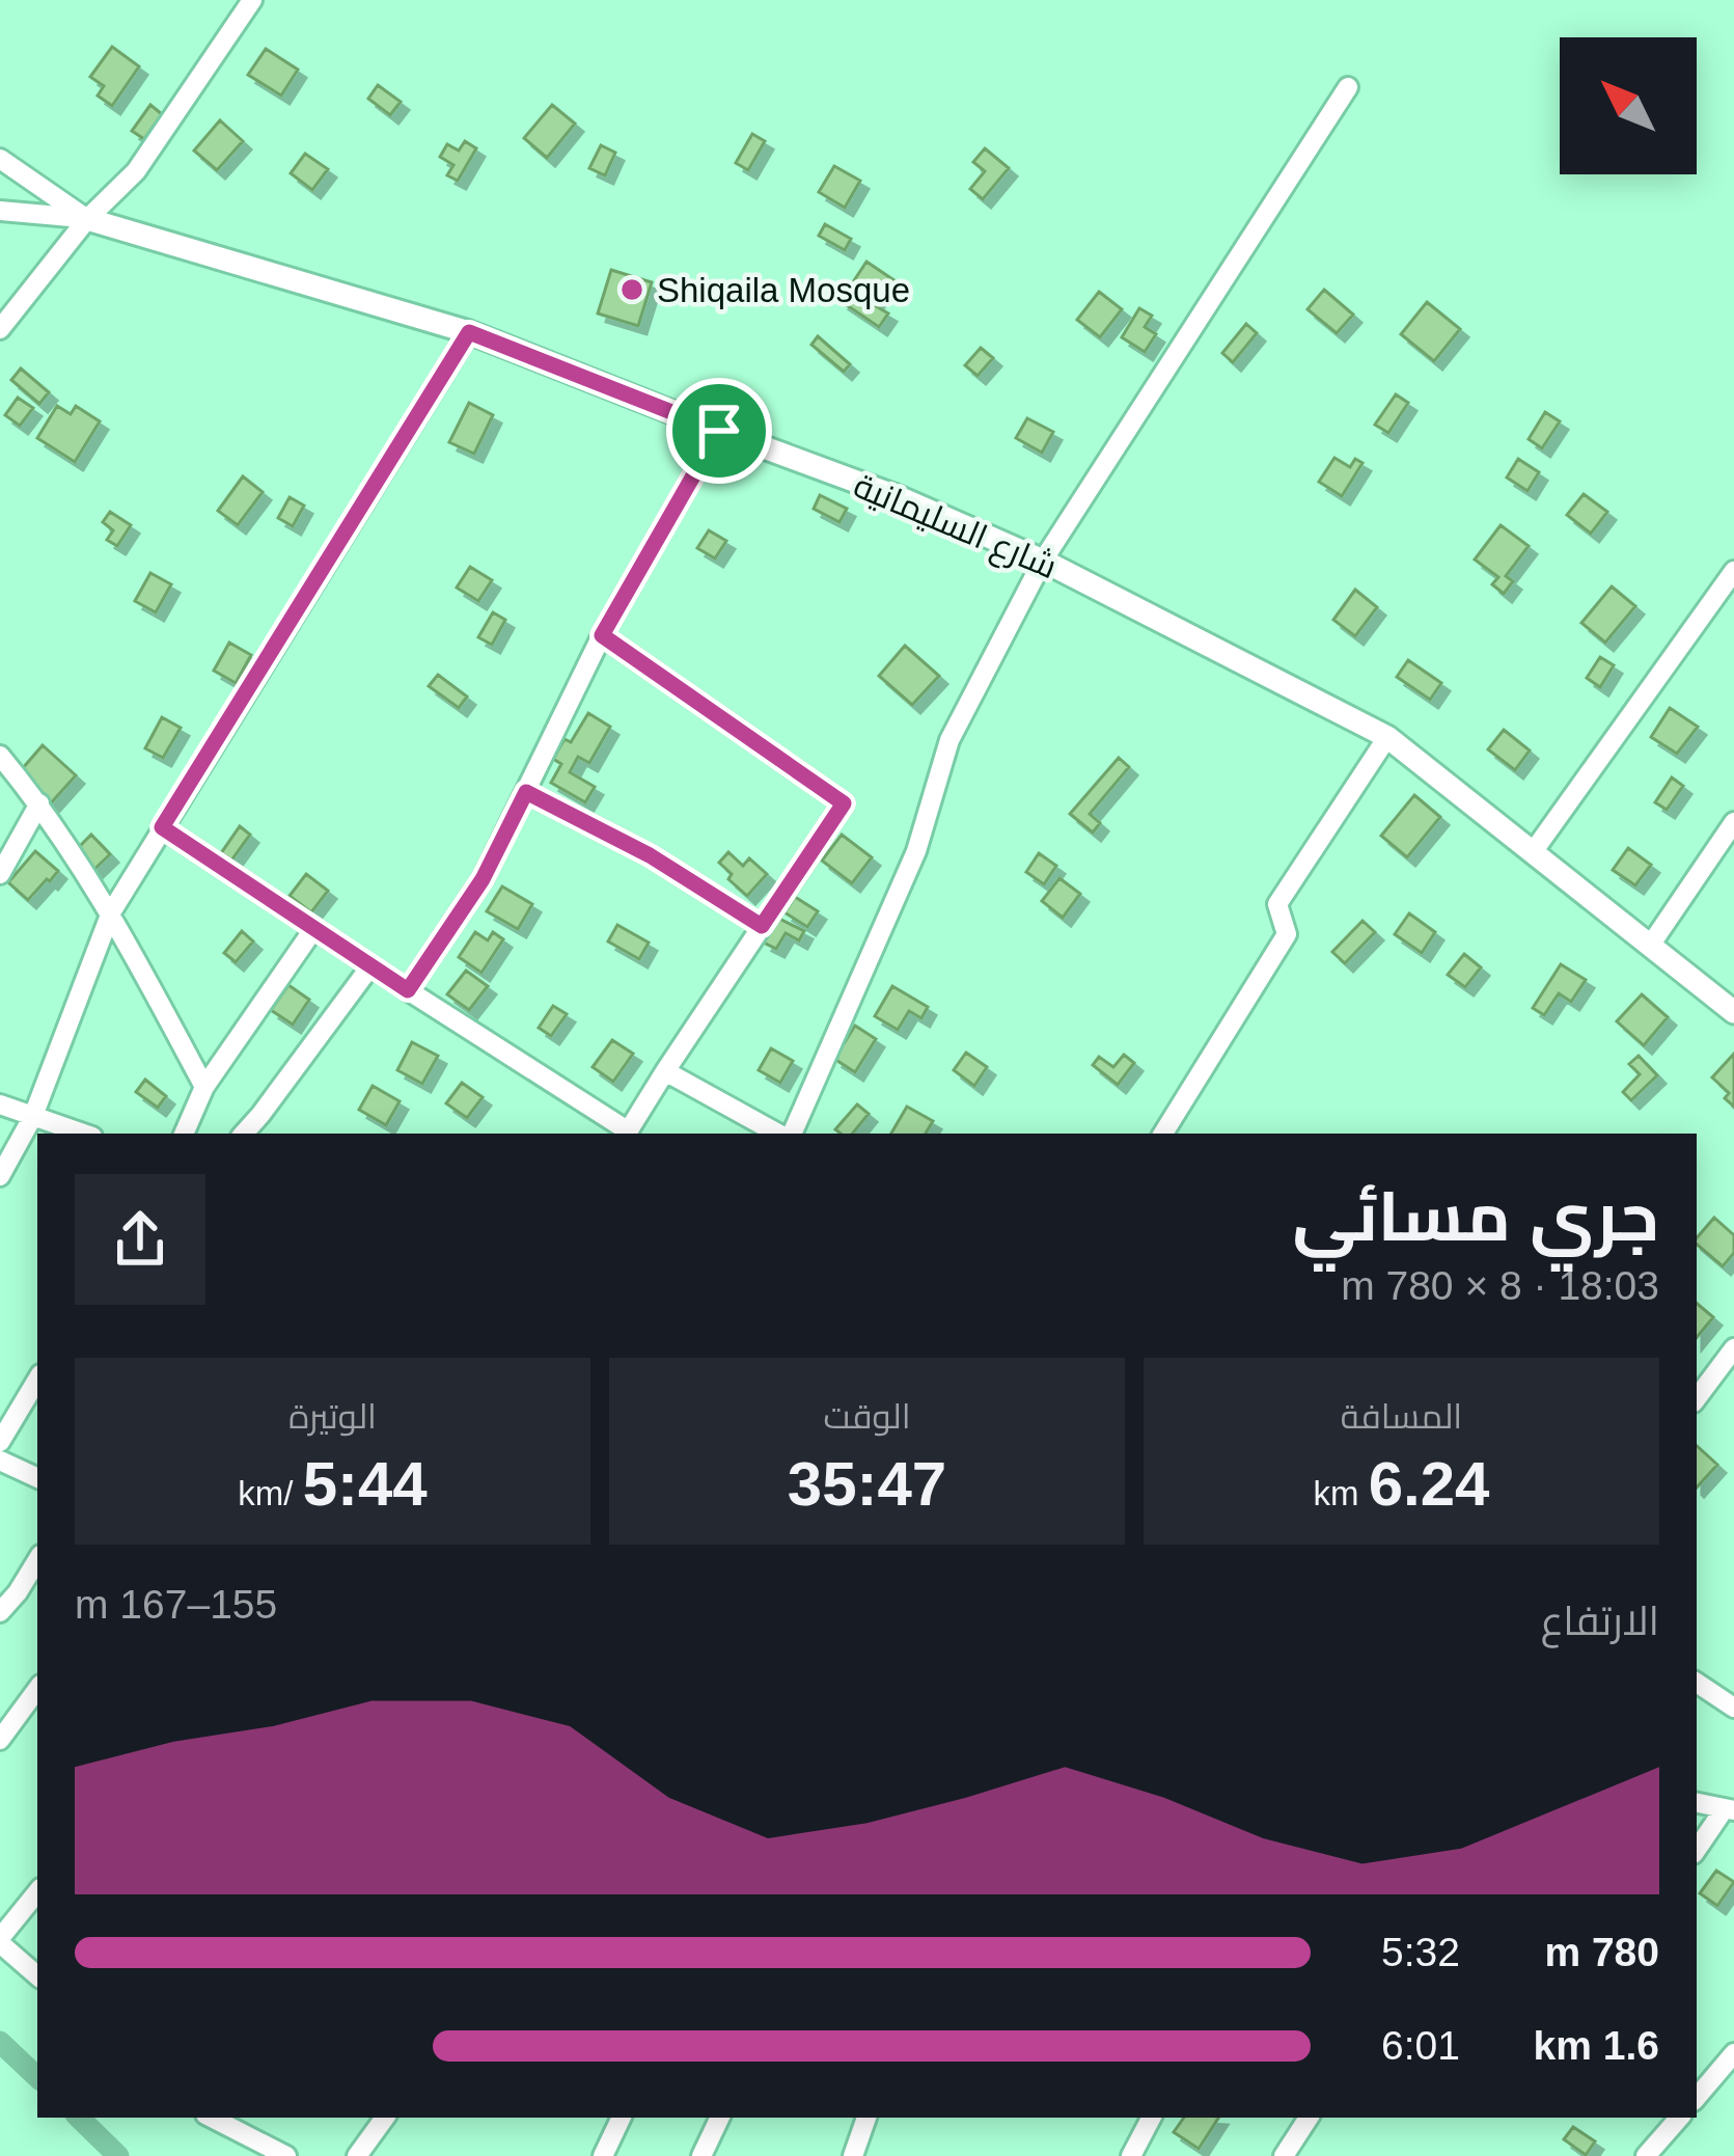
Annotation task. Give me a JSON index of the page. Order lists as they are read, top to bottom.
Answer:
{
  "streets": {
    "street": ["شارع السليمانية"]
  },
  "places": ["Shiqaila Mosque"],
  "north": "top left",
  "page": {
    "heading": ["جري مسائي", "18:03 · 8 × 780 m"],
    "stats": [
      ["المسافة", "6.24 km"],
      ["الوقت", "35:47"],
      ["الوتيرة", "5:44 /km"]
    ],
    "chart": ["الارتفاع", "155–167 m"],
    "list": [
      {
        "name": "780 m",
        "note": "5:32"
      },
      {
        "name": "1.6 km",
        "note": "6:01"
      }
    ]
  }
}
